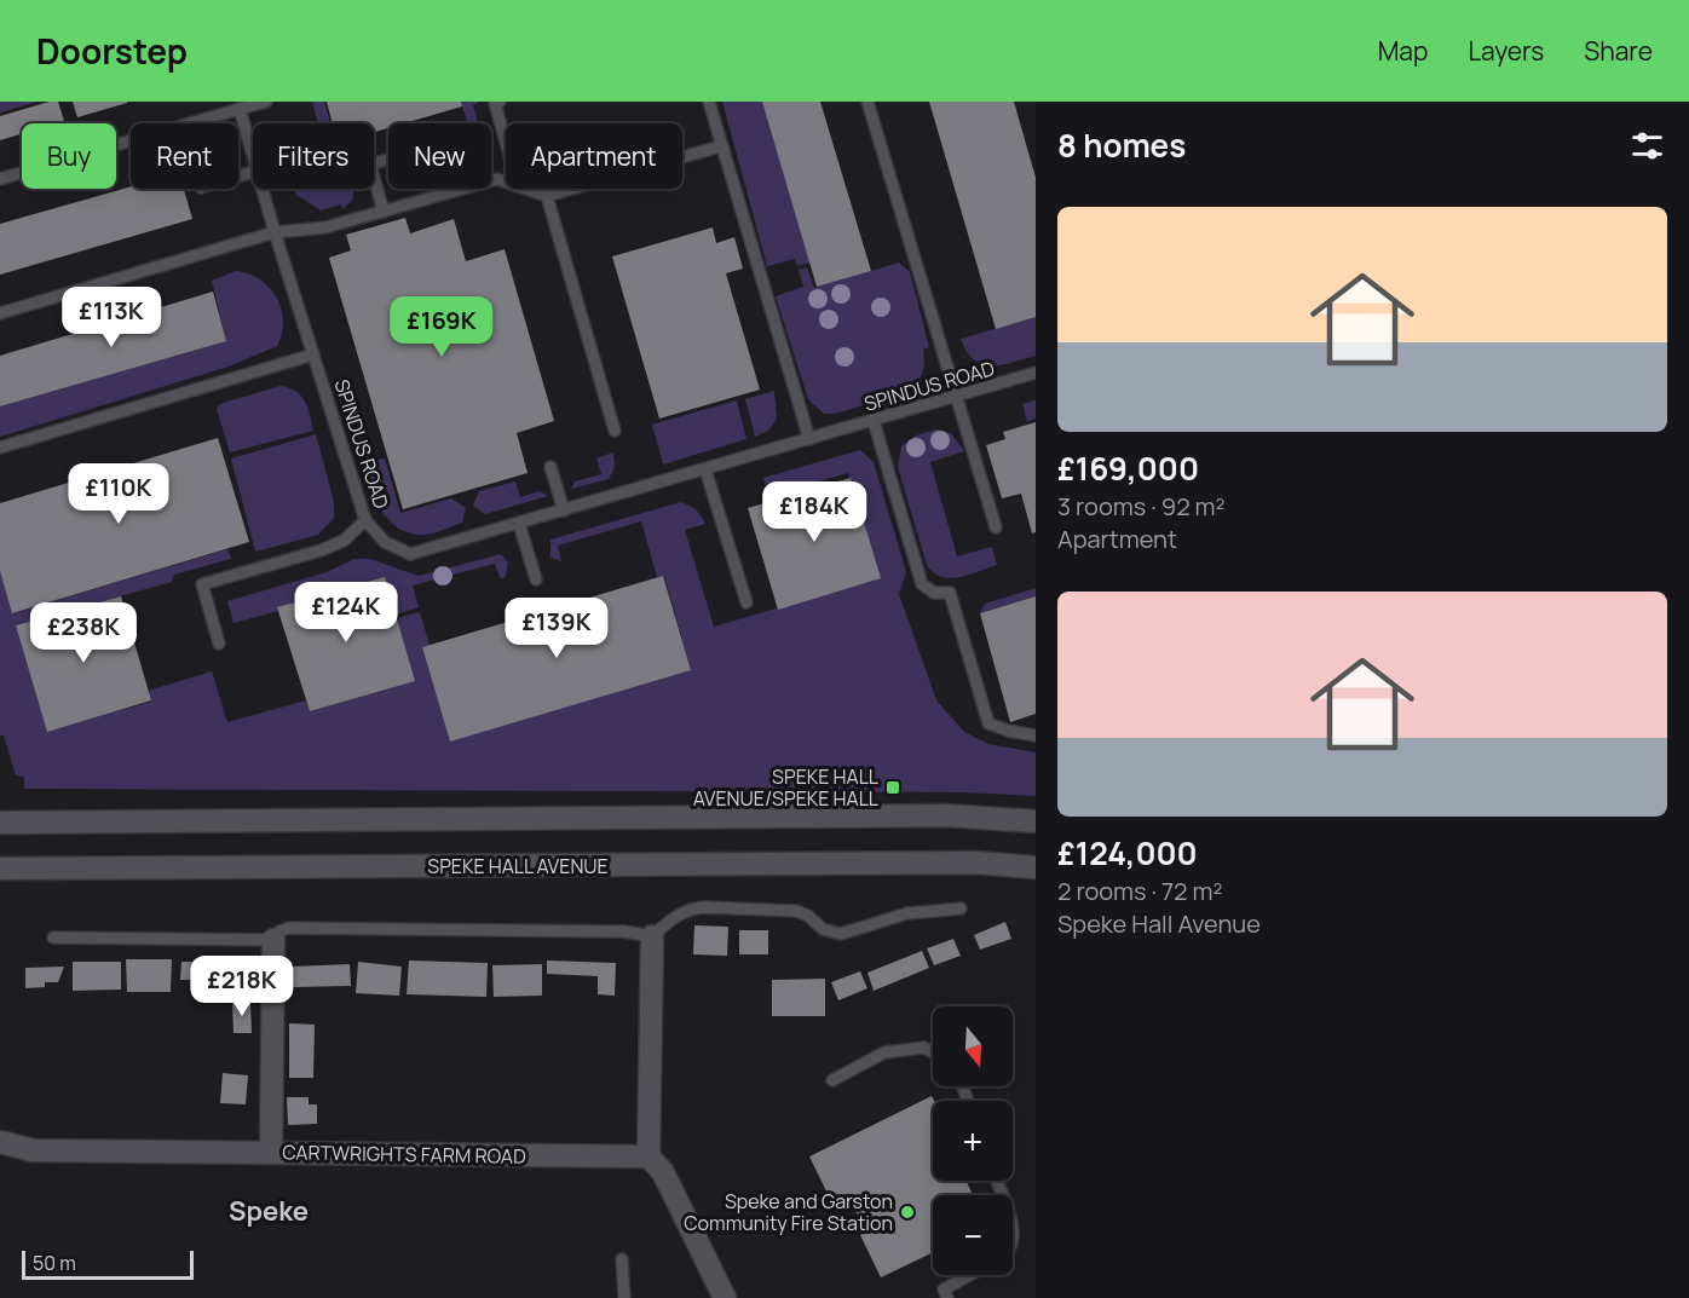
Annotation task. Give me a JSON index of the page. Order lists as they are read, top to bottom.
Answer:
{
  "streets": {
    "street": ["SPEKE HALL AVENUE", "CARTWRIGHTS FARM ROAD"],
    "lane": ["SPINDUS ROAD"]
  },
  "districts": ["Speke"],
  "places": {
    "transit": ["SPEKE HALL AVENUE/SPEKE HALL"],
    "other": ["Speke and Garston Community Fire Station"]
  },
  "scale_bar": "50 m",
  "north": "bottom",
  "page": {
    "header": "Doorstep",
    "nav": ["Map", "Layers", "Share"],
    "heading": "8 homes",
    "chip": [
      "Buy",
      "Rent",
      "Filters",
      "New",
      "Apartment"
    ],
    "list": [
      {
        "name": "£169,000",
        "note": "3 rooms · 92 m² · Apartment"
      },
      {
        "name": "£124,000",
        "note": "2 rooms · 72 m² · Speke Hall Avenue"
      }
    ],
    "price": [
      "£113K",
      "£169K",
      "£110K",
      "£184K",
      "£124K",
      "£139K",
      "£238K",
      "£218K"
    ],
    "map_buttons": ["+", "−"],
    "scale": "50 m"
  }
}
